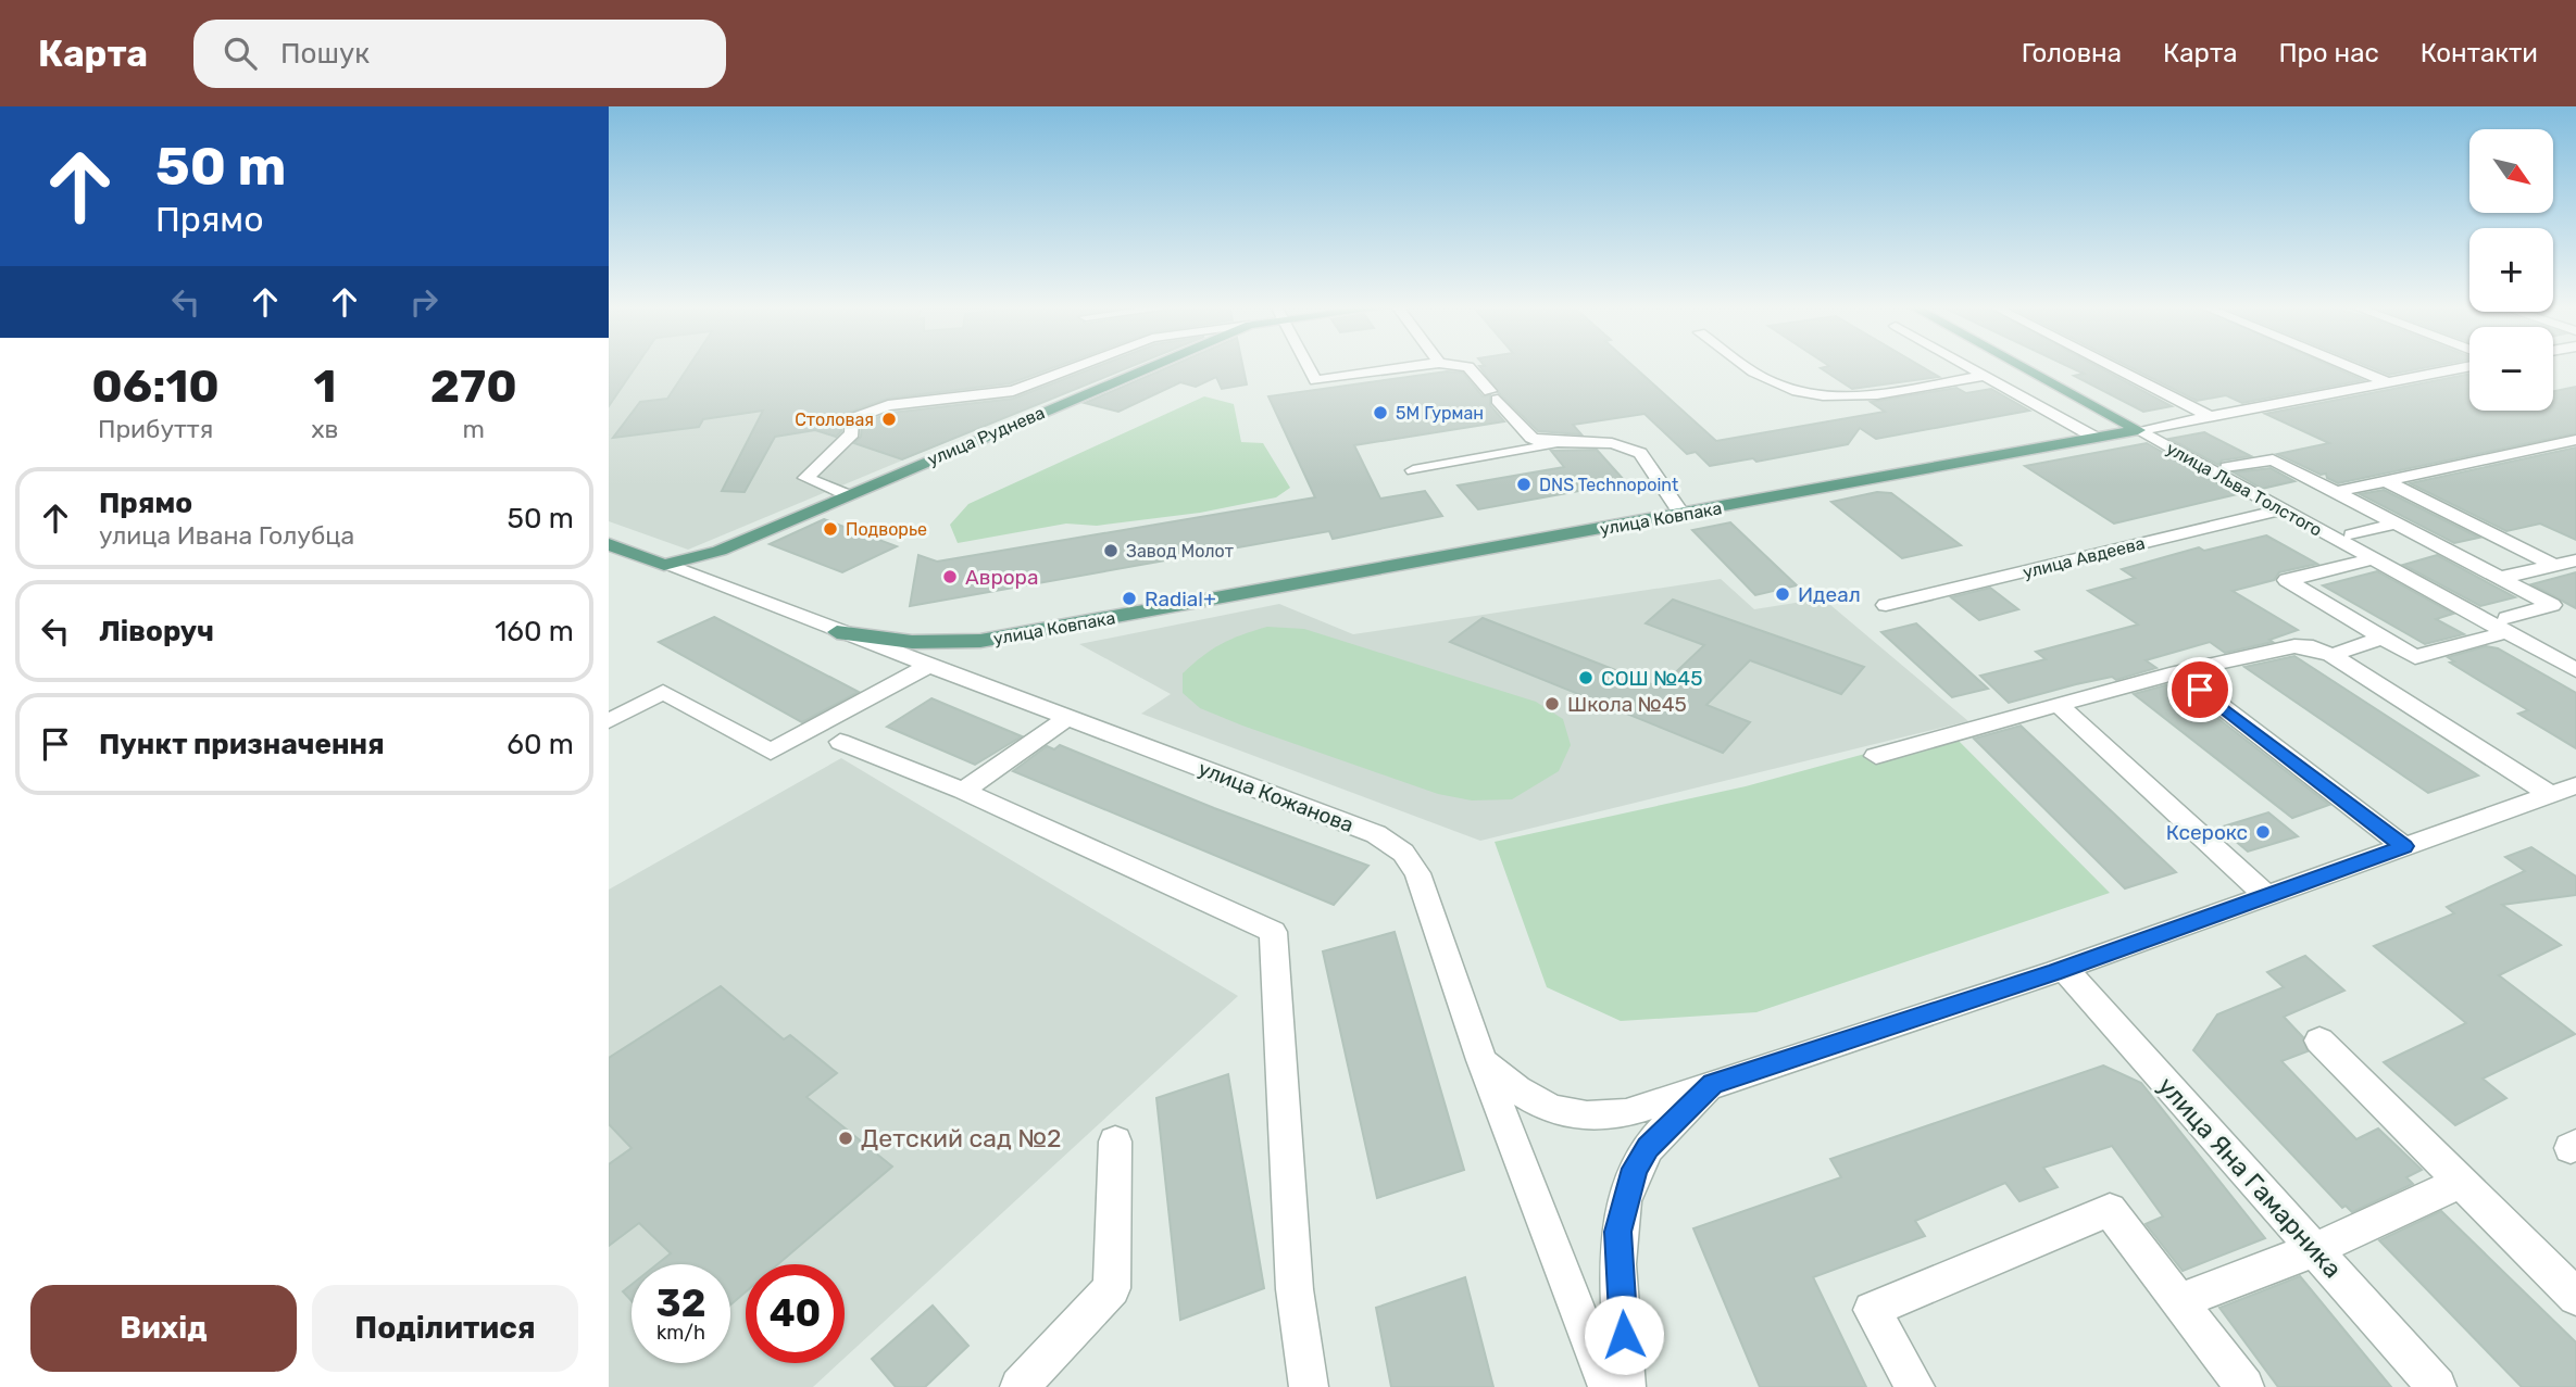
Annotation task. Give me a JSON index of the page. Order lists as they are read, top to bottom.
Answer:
{
  "streets": {
    "main road": [
      "улица Руднева",
      "улица Льва Толстого",
      "улица Ковпака",
      "улица Кожанова"
    ],
    "street": ["улица Авдеева", "улица Яна Гамарника"]
  },
  "crossings": [
    ["улица Руднева", "улица Кожанова"],
    ["улица Льва Толстого", "улица Ковпака"],
    ["улица Льва Толстого", "улица Авдеева"],
    ["улица Ковпака", "улица Кожанова"]
  ],
  "places": [
    "5М Гурман",
    "Столовая",
    "DNS Technopoint",
    "Подворье",
    "Завод Молот",
    "Аврора",
    "Идеал",
    "Radial+",
    "СОШ №45",
    "Школа №45",
    "Ксерокс",
    "Детский сад №2"
  ],
  "north": "bottom right",
  "page": {
    "header": "Карта",
    "search": "Пошук",
    "nav": [
      "Головна",
      "Карта",
      "Про нас",
      "Контакти"
    ],
    "turn": ["50 m", "Прямо"],
    "map_buttons": ["+", "−"],
    "eta": [
      "06:10",
      "Прибуття",
      "1",
      "хв",
      "270",
      "m"
    ],
    "list": [
      {
        "name": "Прямо",
        "note": "улица Ивана Голубца",
        "value": "50 m"
      },
      {
        "name": "Ліворуч",
        "value": "160 m"
      },
      {
        "name": "Пункт призначення",
        "value": "60 m"
      }
    ],
    "speed": "32 km/h",
    "limit": "40",
    "buttons": ["Вихід", "Поділитися"]
  }
}
